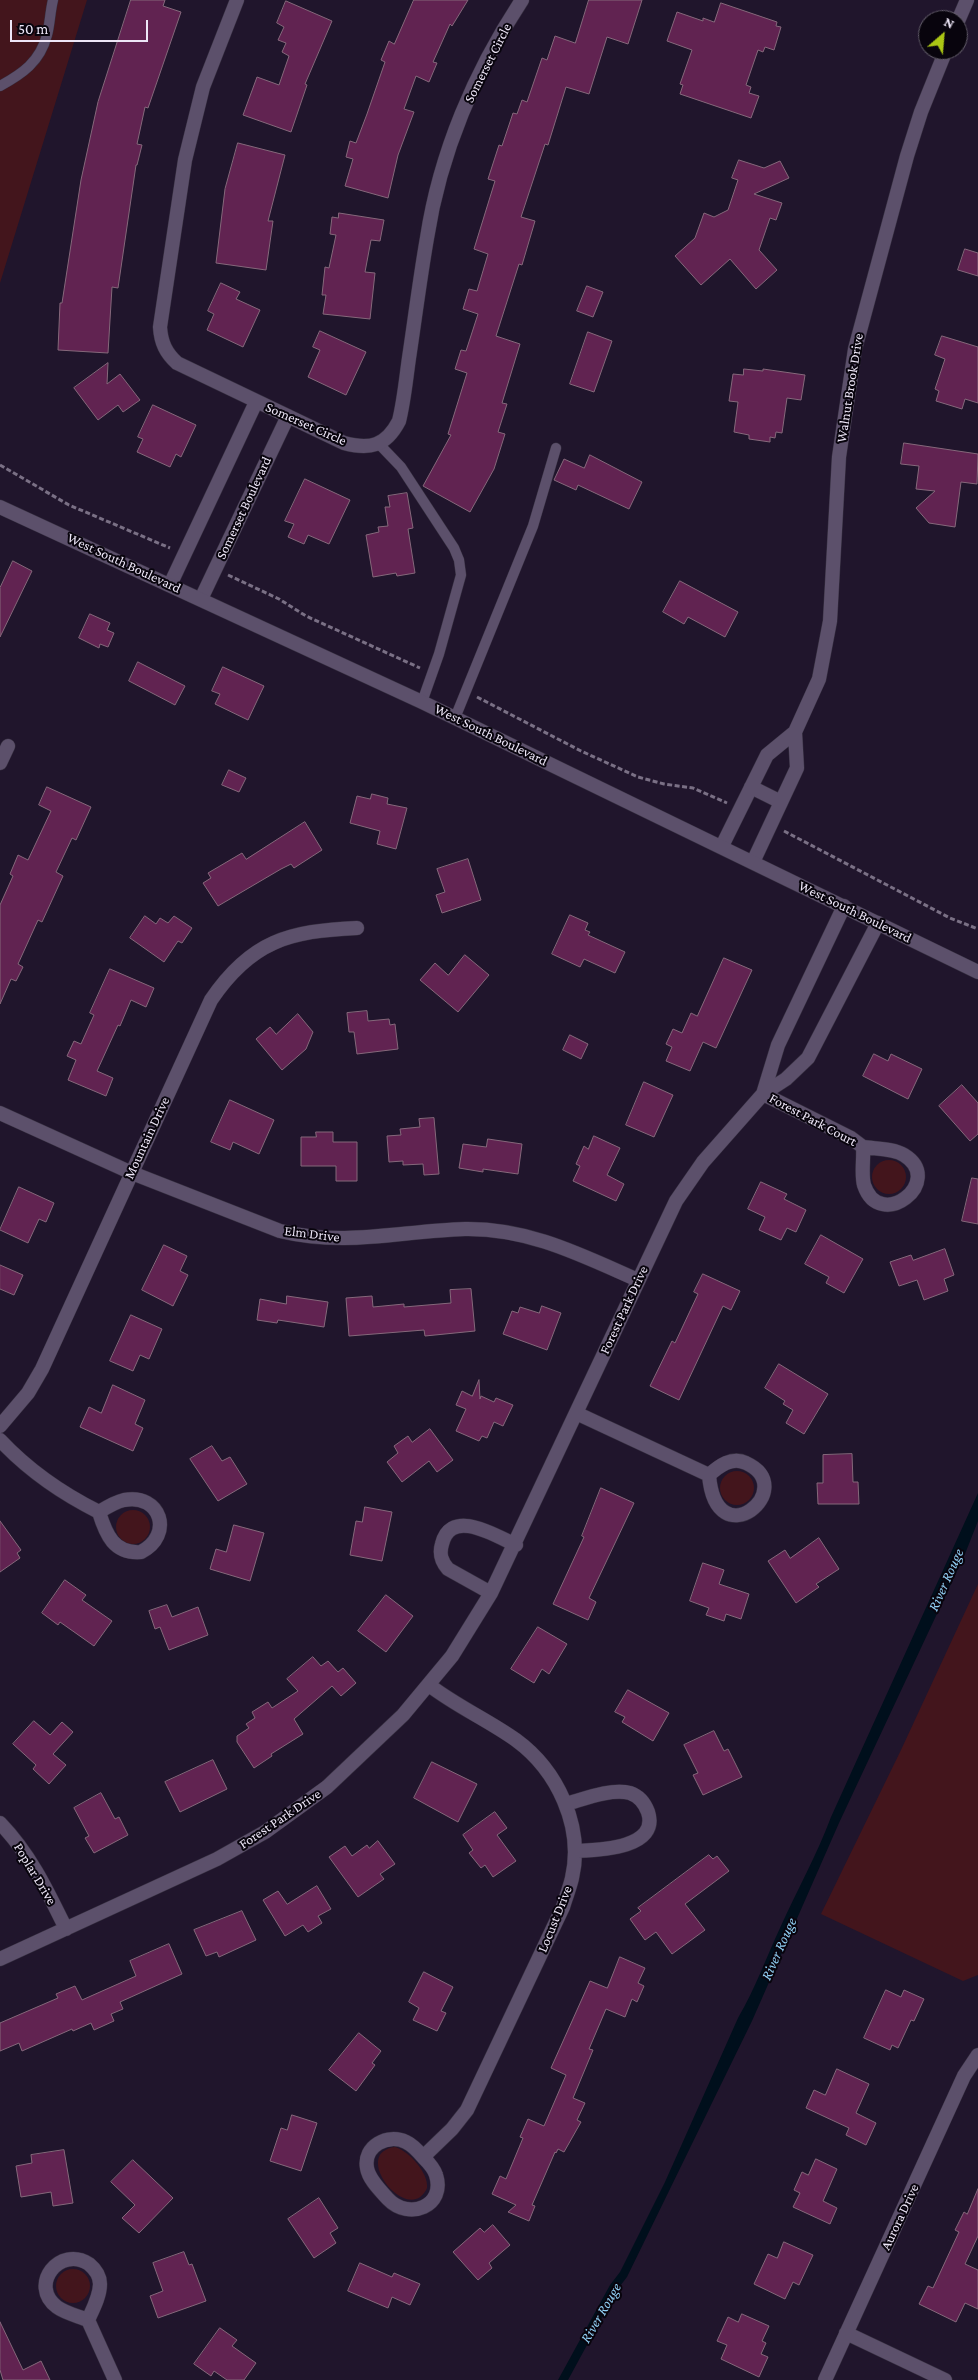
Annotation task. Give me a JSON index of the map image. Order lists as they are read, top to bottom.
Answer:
{
  "streets": {
    "street": [
      "Somerset Circle",
      "Walnut Brook Drive",
      "Somerset Boulevard",
      "West South Boulevard",
      "Forest Park Court",
      "Mountain Drive",
      "Elm Drive",
      "Forest Park Drive",
      "Poplar Drive",
      "Locust Drive",
      "Aurora Drive"
    ]
  },
  "crossings": [
    ["Somerset Circle", "Somerset Boulevard"],
    ["Walnut Brook Drive", "West South Boulevard"],
    ["Somerset Boulevard", "West South Boulevard"],
    ["West South Boulevard", "Forest Park Drive"],
    ["Forest Park Court", "Forest Park Drive"],
    ["Mountain Drive", "Elm Drive"],
    ["Elm Drive", "Forest Park Drive"],
    ["Forest Park Drive", "Poplar Drive"],
    ["Forest Park Drive", "Locust Drive"]
  ],
  "water": ["River Rouge"],
  "scale_bar": "50 m",
  "north": "top right"
}
